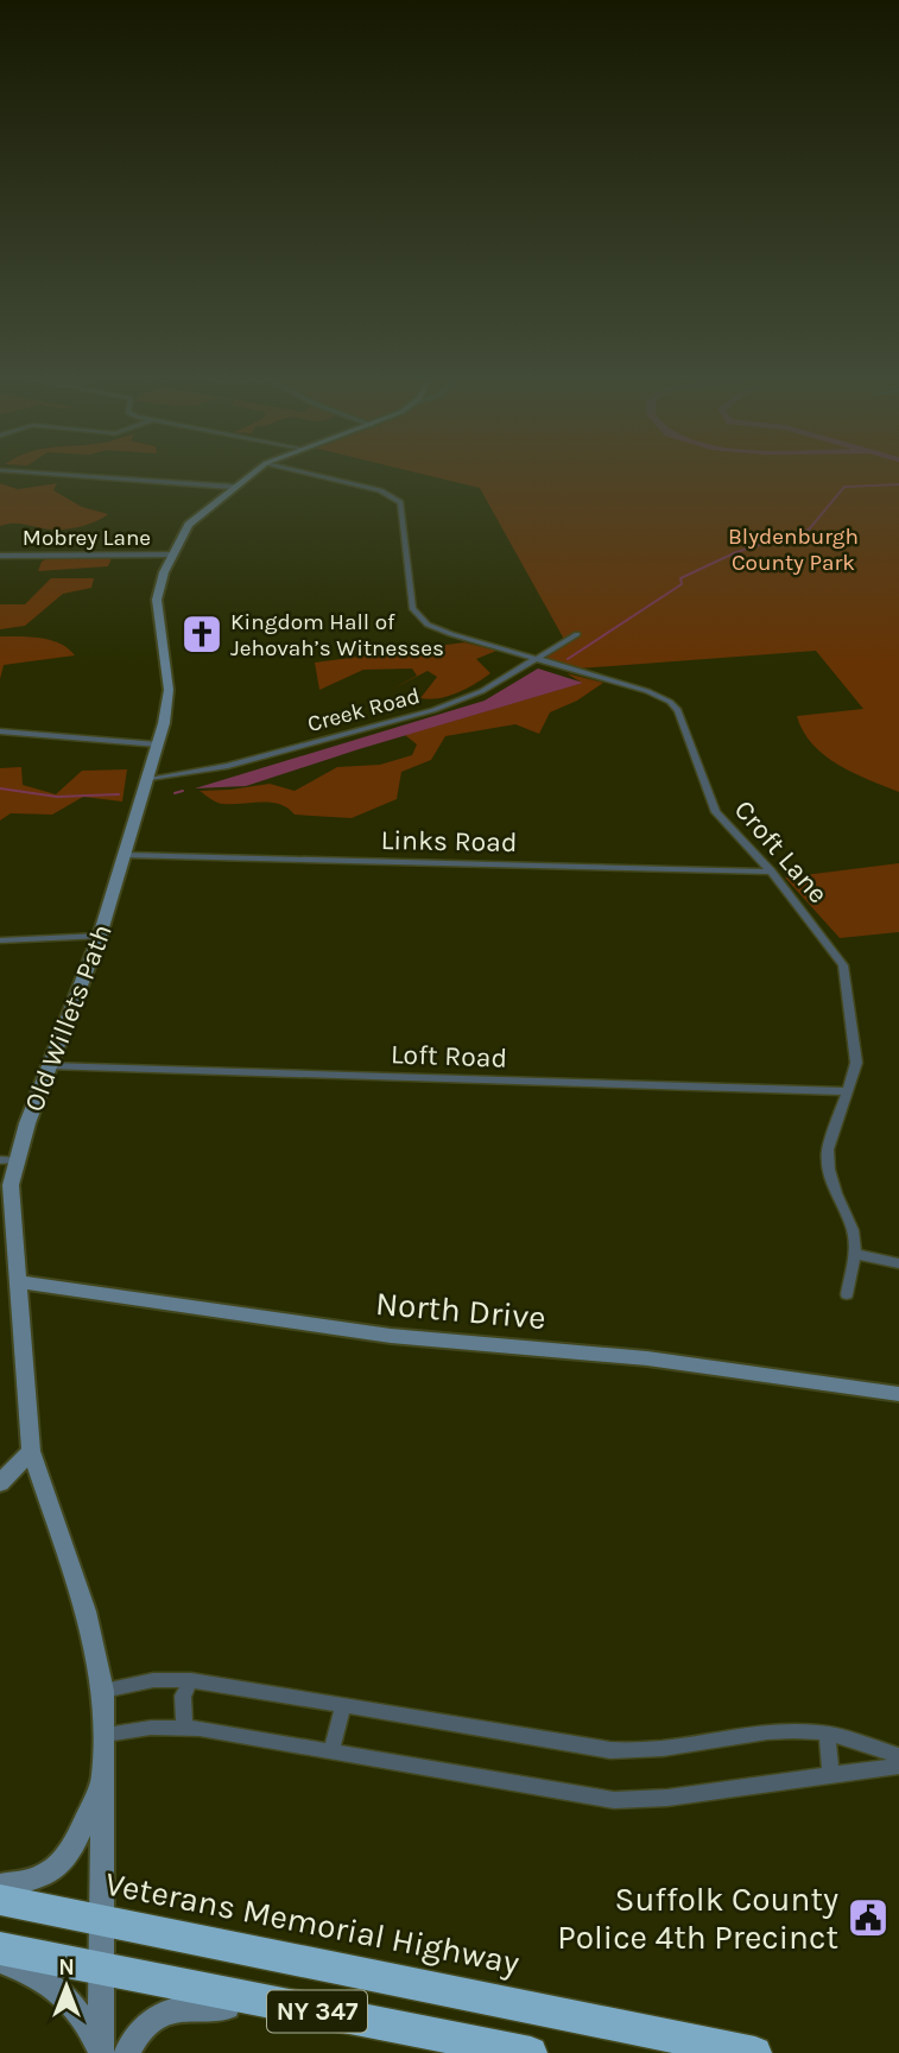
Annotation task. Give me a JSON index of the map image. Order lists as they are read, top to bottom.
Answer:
{
  "streets": {
    "highway": ["Veterans Memorial Highway", "NY 347"],
    "main road": ["Old Willets Path", "North Drive"],
    "street": [
      "Mobrey Lane",
      "Creek Road",
      "Links Road",
      "Croft Lane",
      "Loft Road"
    ]
  },
  "crossings": [
    ["Mobrey Lane", "Old Willets Path"],
    ["Creek Road", "Croft Lane"],
    ["Creek Road", "Old Willets Path"],
    ["Links Road", "Croft Lane"],
    ["Links Road", "Old Willets Path"],
    ["Croft Lane", "Loft Road"],
    ["Old Willets Path", "Loft Road"],
    ["Old Willets Path", "North Drive"],
    ["Old Willets Path", "Veterans Memorial Highway"],
    ["Old Willets Path", "NY 347"]
  ],
  "parks": ["Blydenburgh County Park"],
  "places": {
    "church": ["Kingdom Hall of Jehovah’s Witnesses"],
    "public building": ["Suffolk County Police 4th Precinct"]
  },
  "north": "top"
}
